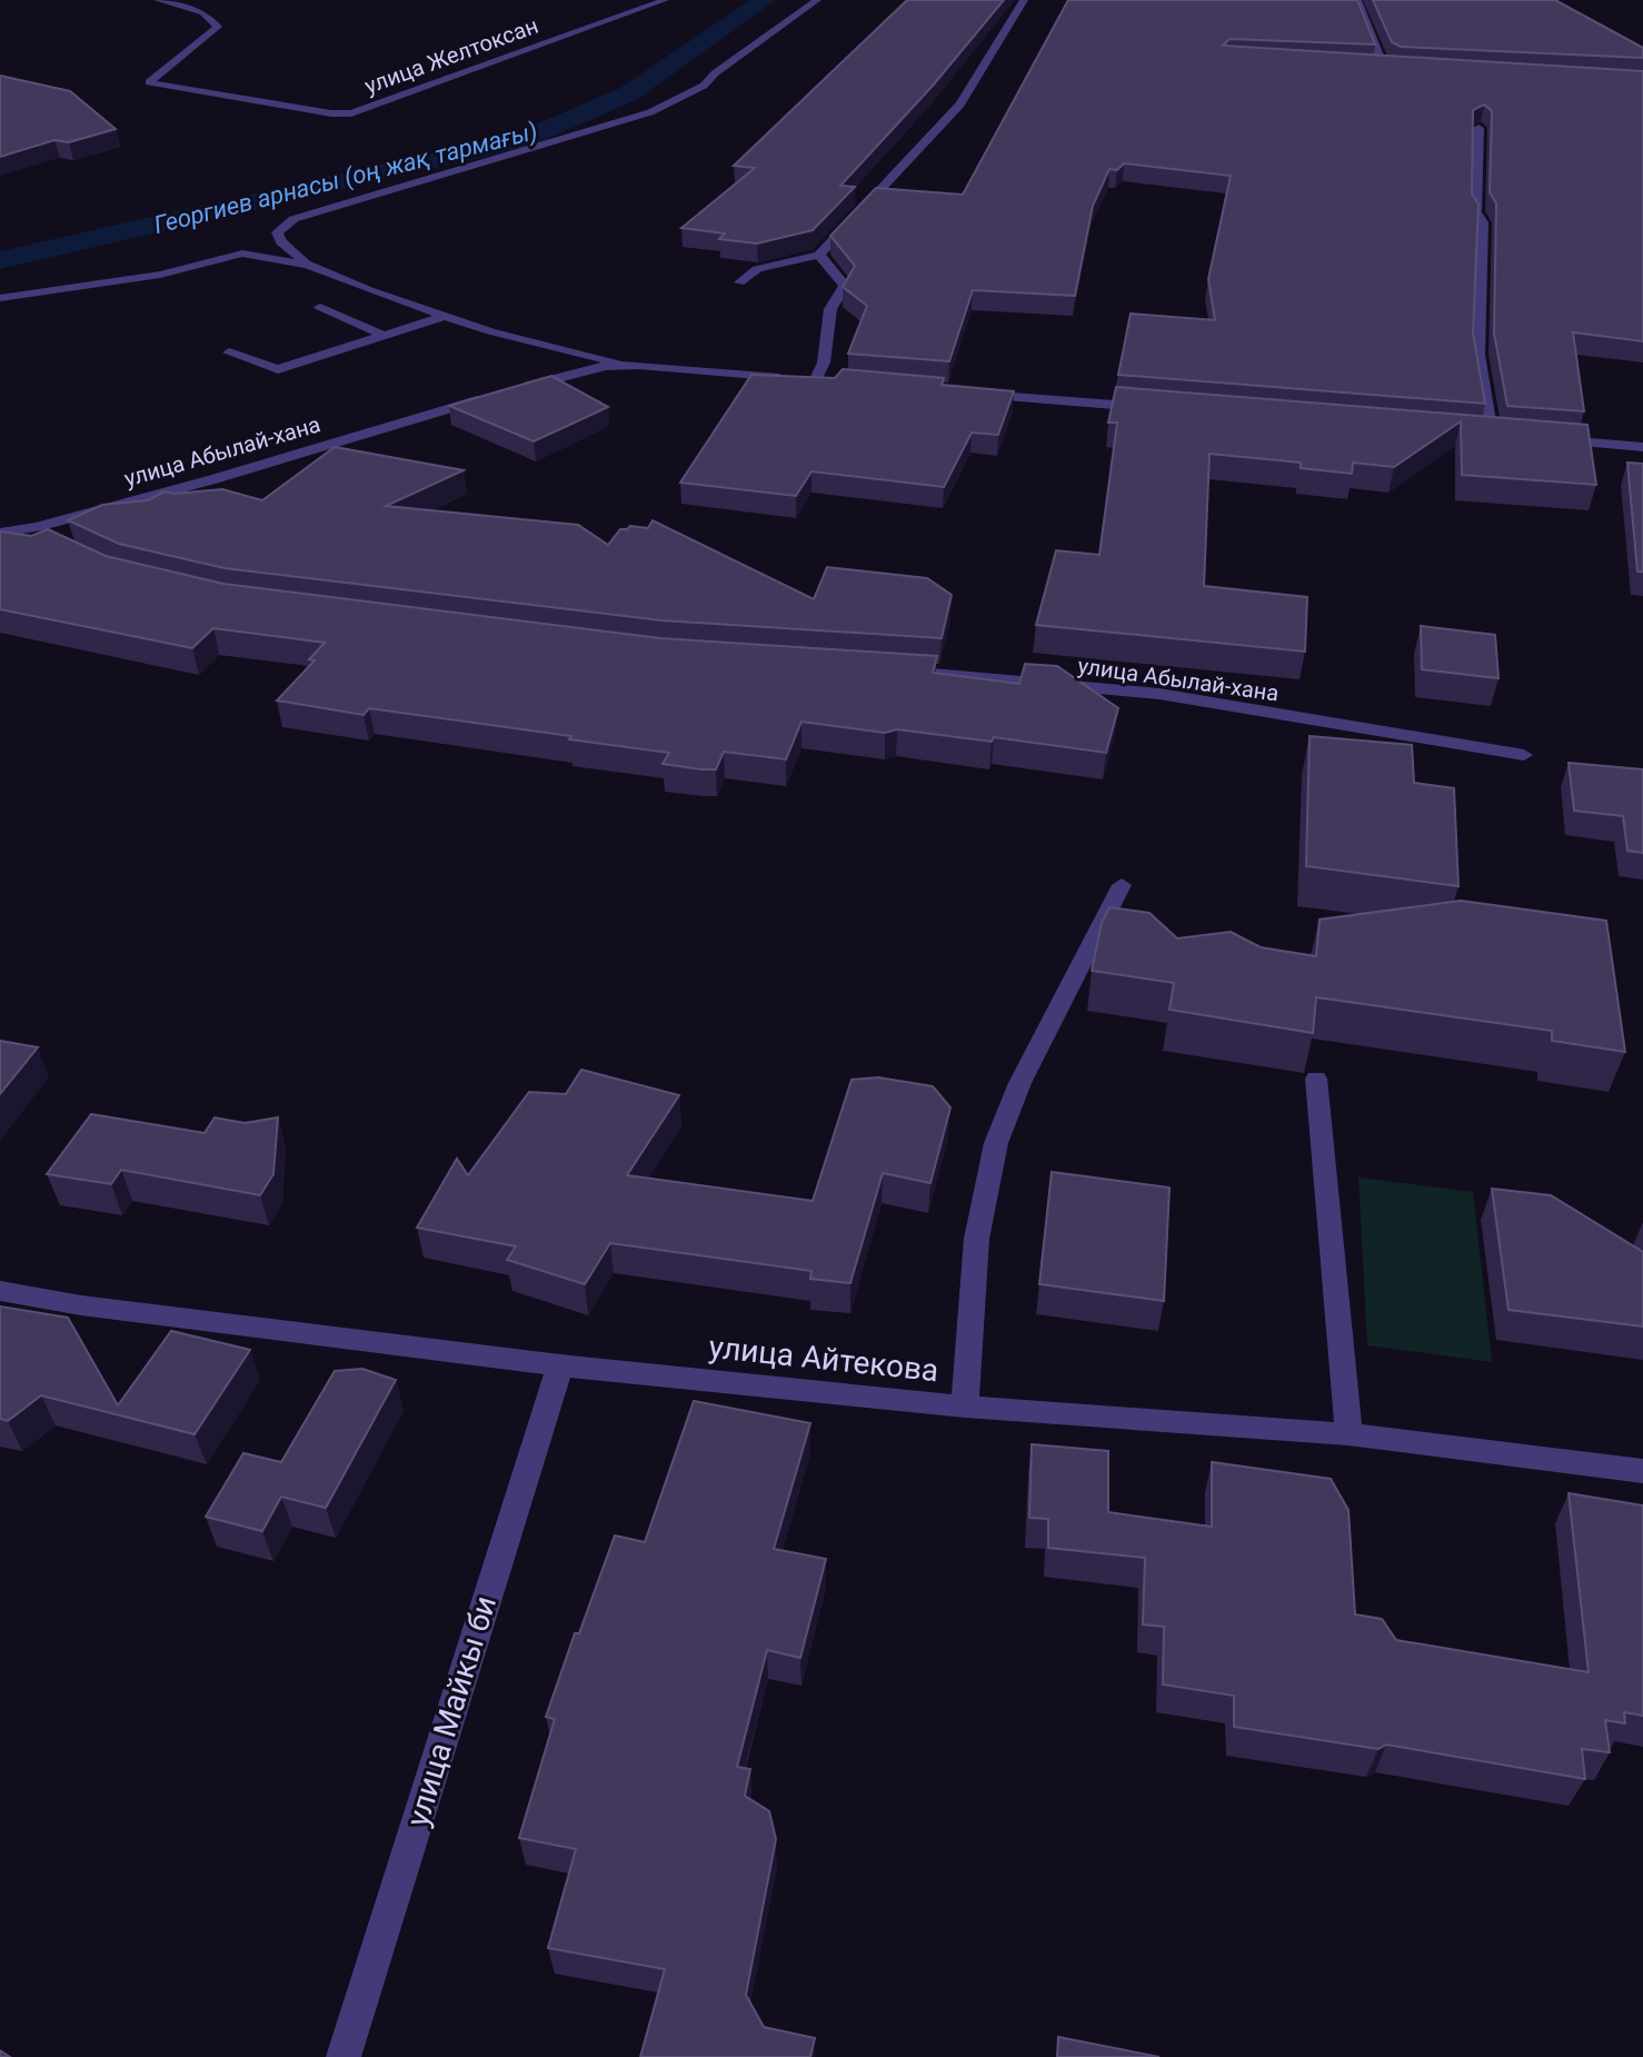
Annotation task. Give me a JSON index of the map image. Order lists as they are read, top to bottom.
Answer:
{
  "streets": {
    "street": [
      "улица Желтоксан",
      "улица Абылай-хана",
      "улица Айтекова",
      "улица Майкы би"
    ]
  },
  "crossings": [
    ["улица Айтекова", "улица Майкы би"]
  ],
  "water": ["Георгиев арнасы (оң жақ тармағы)"]
}
